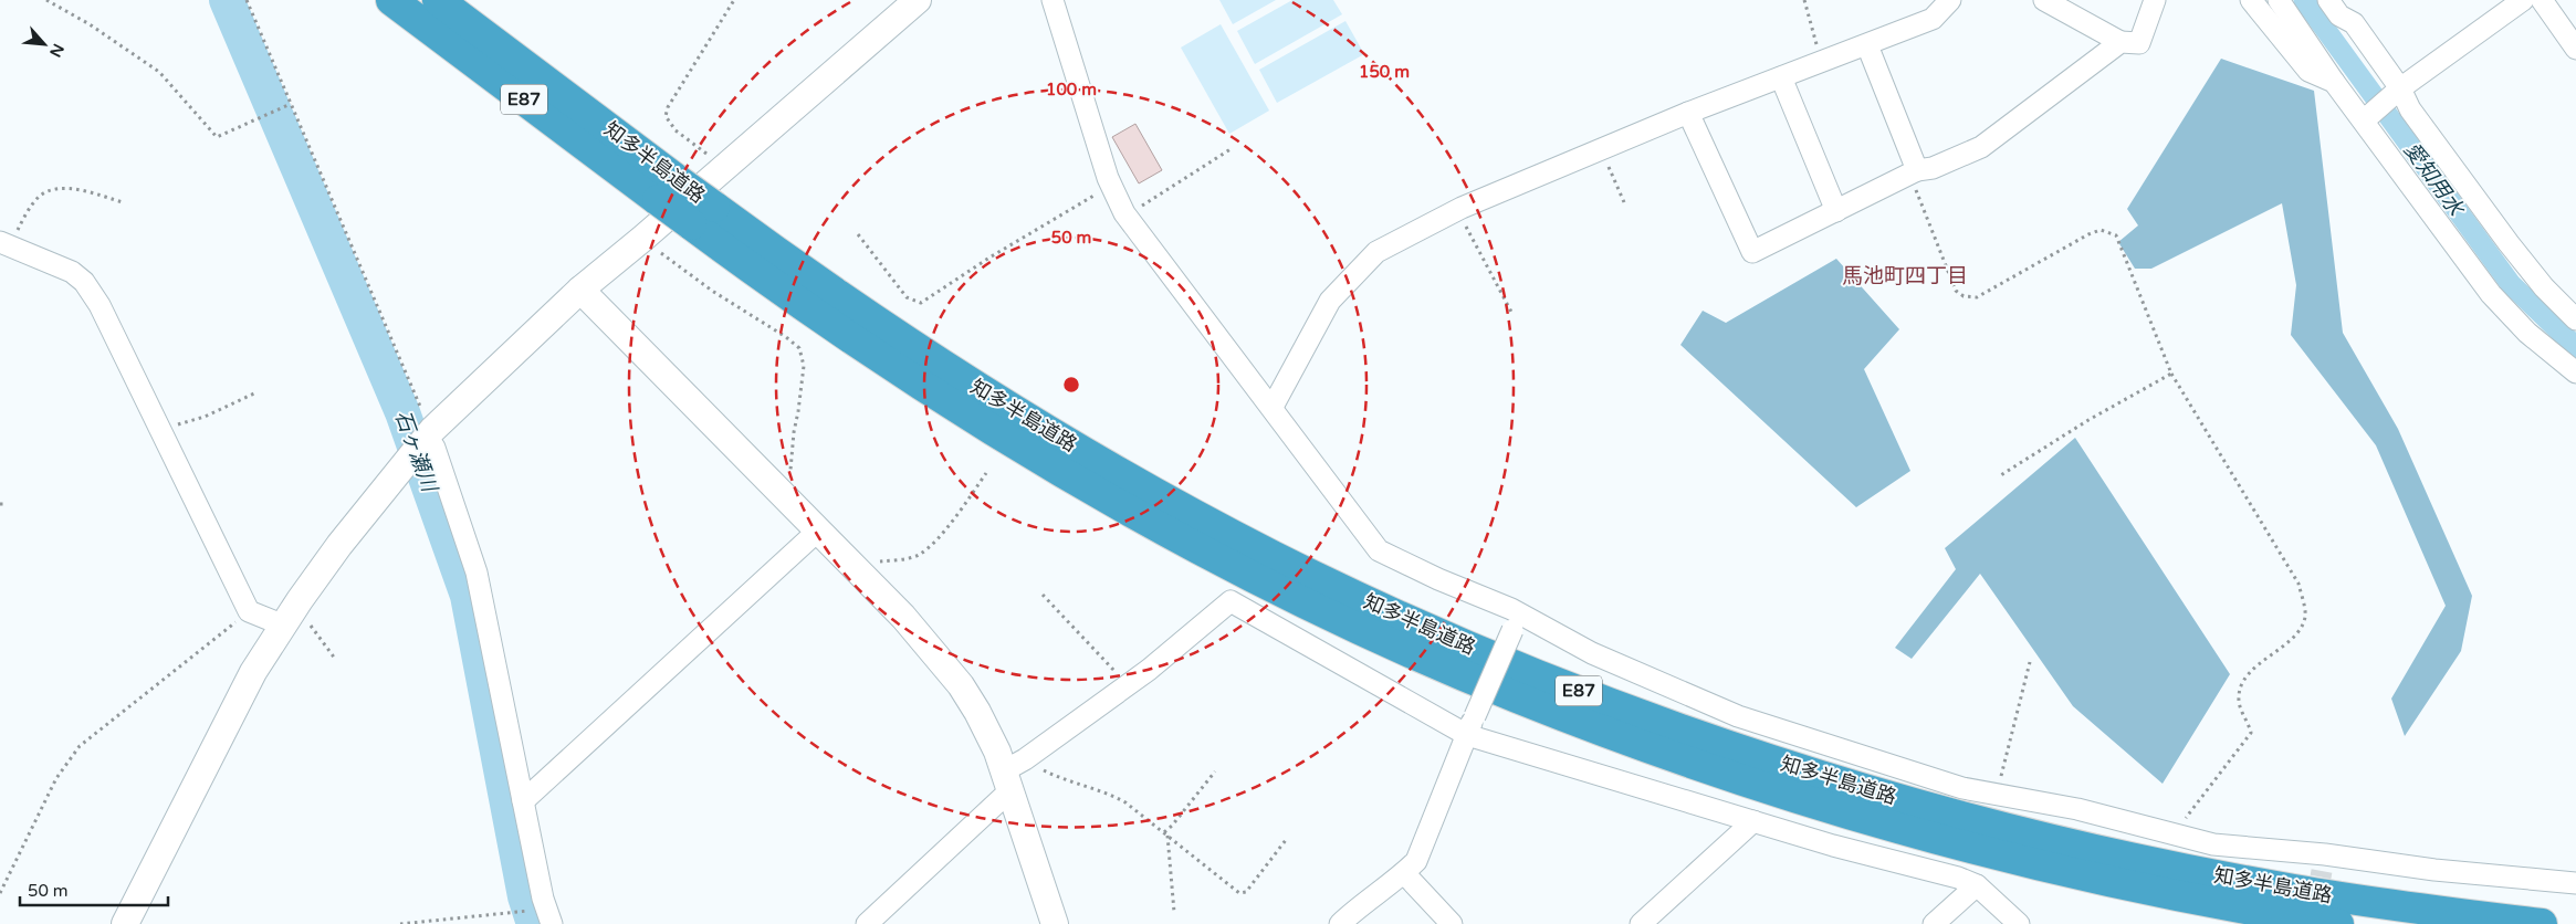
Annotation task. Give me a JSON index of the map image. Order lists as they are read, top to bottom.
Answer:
{
  "streets": {
    "highway": ["E87", "知多半島道路"]
  },
  "districts": ["馬池町四丁目"],
  "water": ["愛知用水", "石ヶ瀬川"],
  "scale_bar": "50 m",
  "north": "bottom right",
  "rings": ["150 m", "100 m", "50 m"]
}
